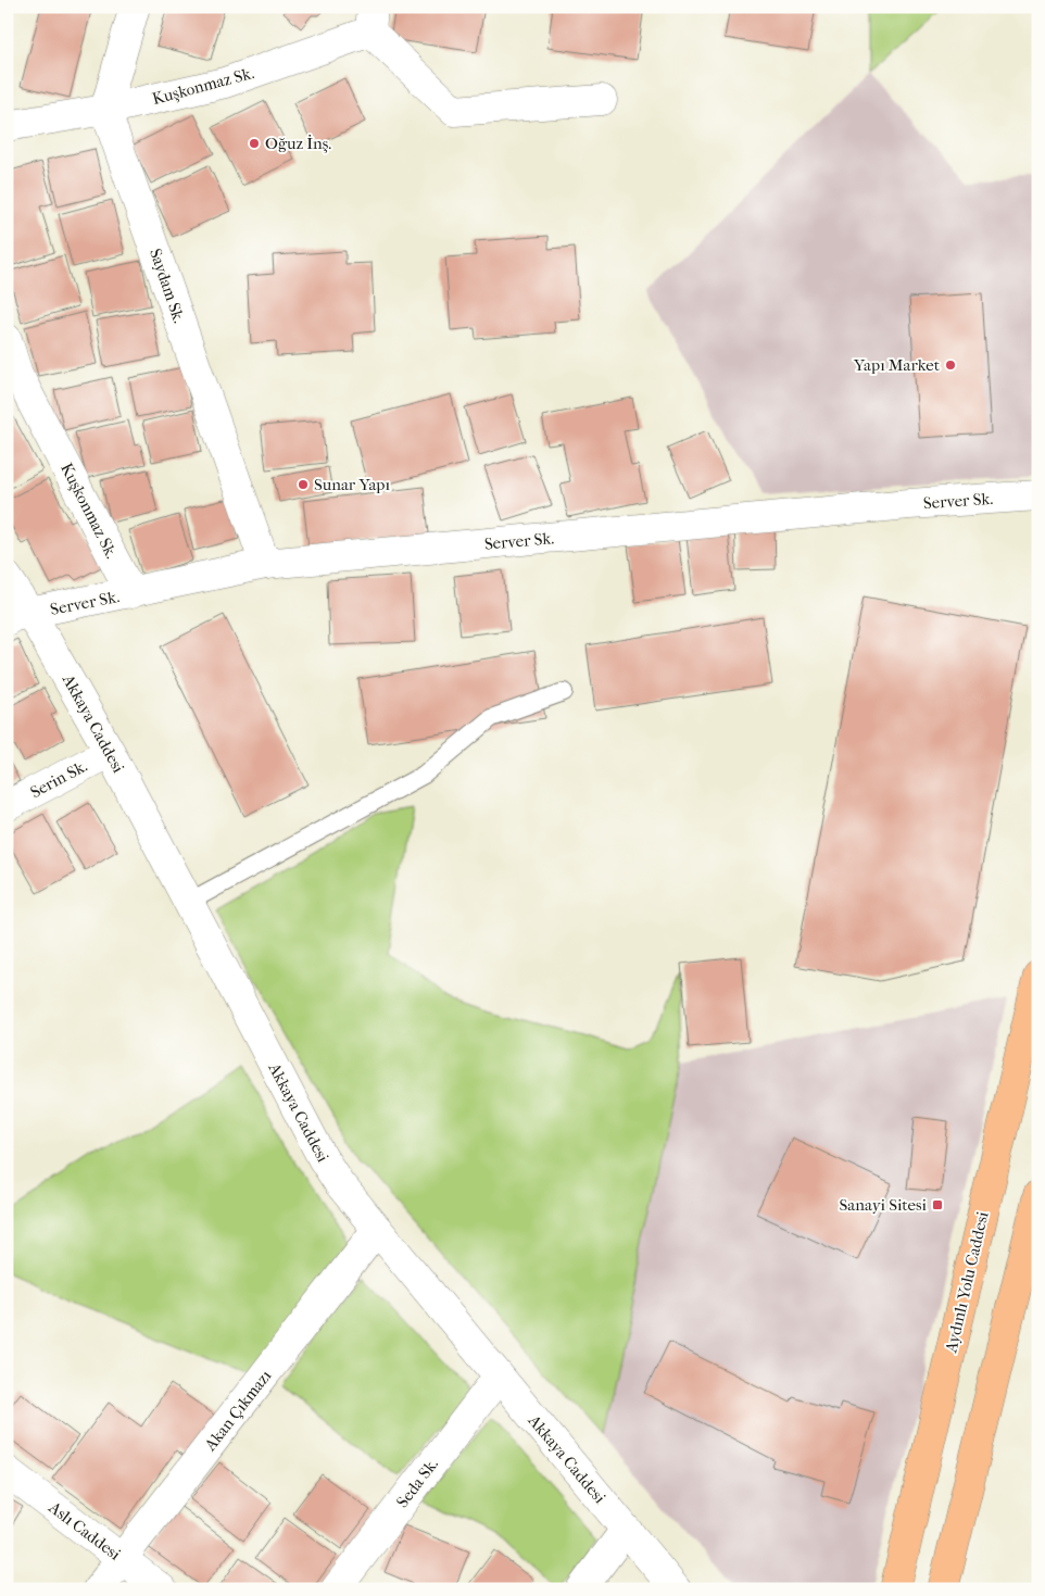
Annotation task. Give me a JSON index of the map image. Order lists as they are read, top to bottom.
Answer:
{
  "streets": {
    "main road": ["Aydınlı Yolu Caddesi"],
    "street": [
      "Kuşkonmaz Sk.",
      "Saydam Sk.",
      "Server Sk.",
      "Akkaya Caddesi",
      "Serin Sk.",
      "Akan Çıkmazı",
      "Seda Sk.",
      "Aslı Caddesi"
    ]
  },
  "crossings": [
    ["Kuşkonmaz Sk.", "Saydam Sk."],
    ["Kuşkonmaz Sk.", "Server Sk."],
    ["Saydam Sk.", "Server Sk."],
    ["Server Sk.", "Akkaya Caddesi"],
    ["Akkaya Caddesi", "Serin Sk."],
    ["Akkaya Caddesi", "Akan Çıkmazı"],
    ["Akkaya Caddesi", "Seda Sk."],
    ["Akan Çıkmazı", "Aslı Caddesi"]
  ],
  "places": {
    "other": ["Oğuz İnş.", "Yapı Market", "Sunar Yapı"],
    "transit": ["Sanayi Sitesi"]
  }
}
